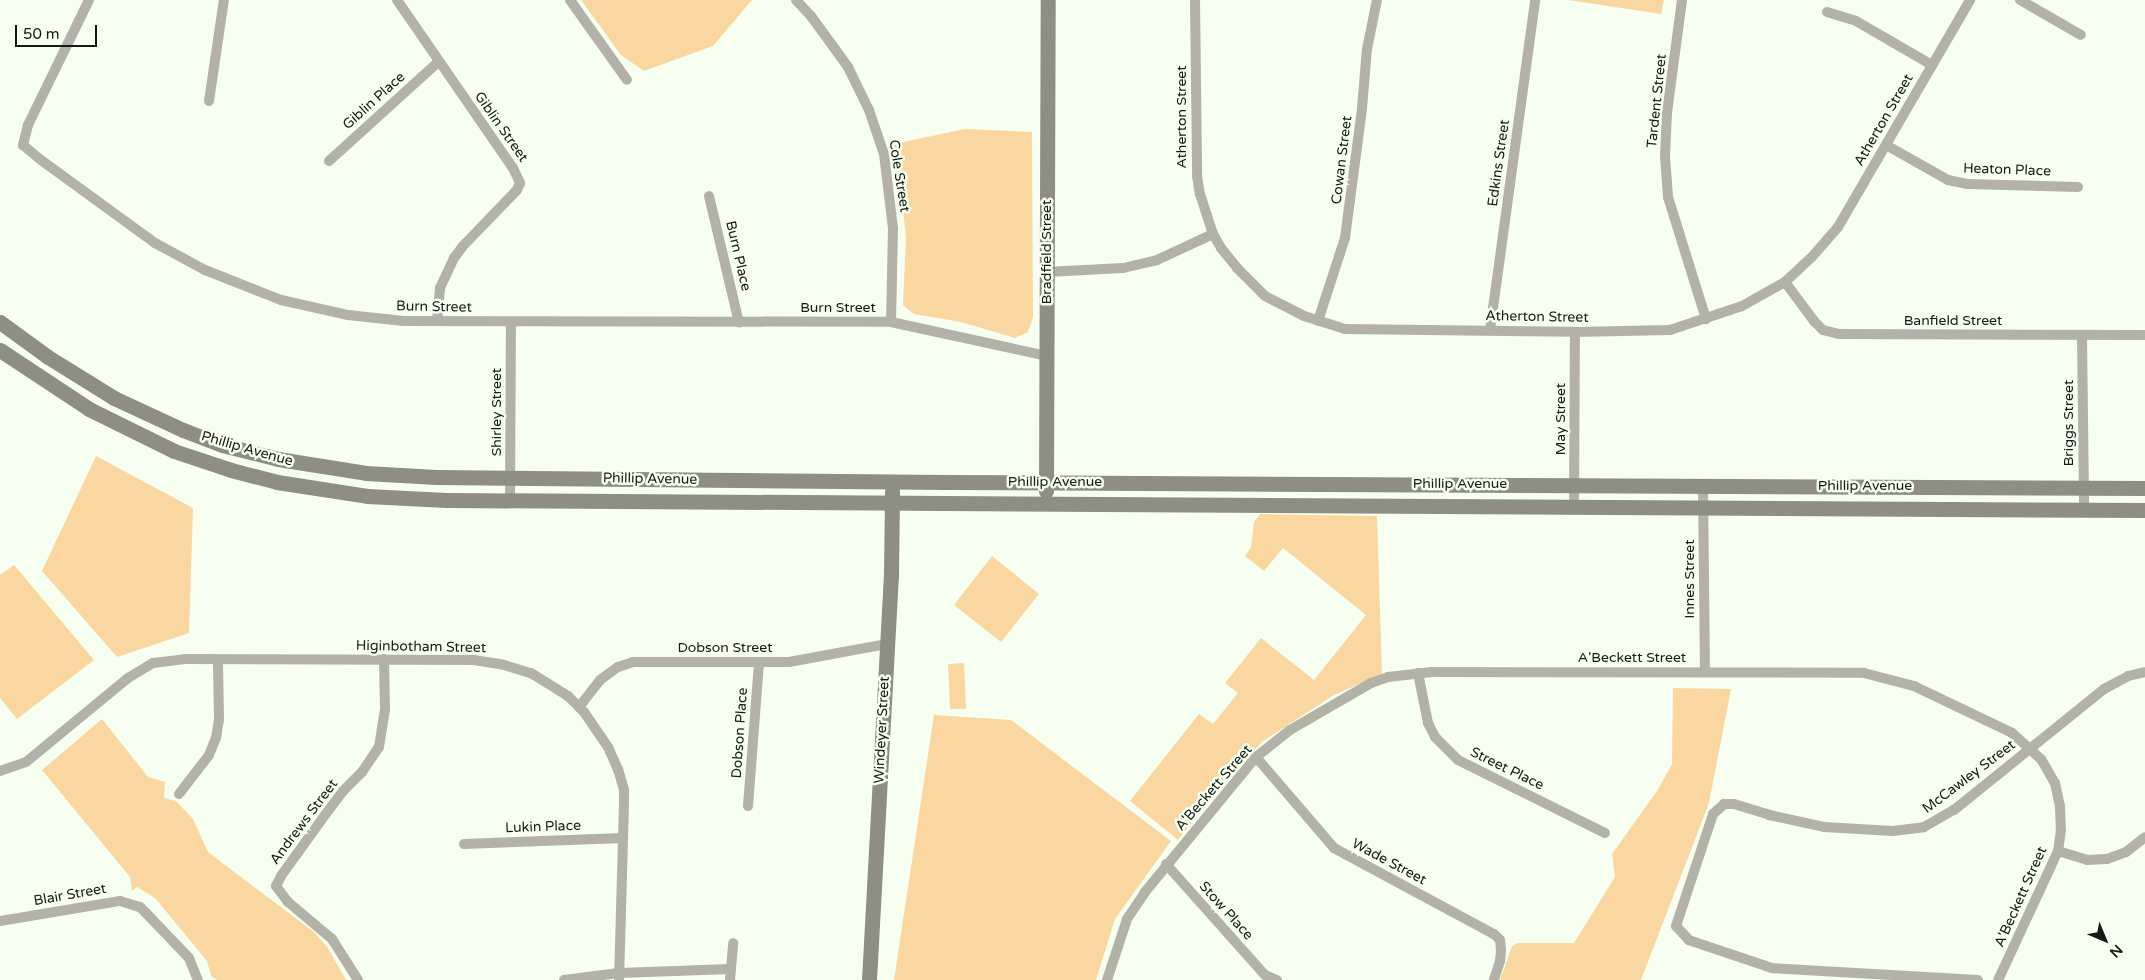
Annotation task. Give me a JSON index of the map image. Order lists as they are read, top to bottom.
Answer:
{
  "streets": {
    "main road": ["Bradfield Street", "Phillip Avenue", "Windeyer Street"],
    "street": [
      "Giblin Place",
      "Tardent Street",
      "Atherton Street",
      "Giblin Street",
      "Cowan Street",
      "Edkins Street",
      "Heaton Place",
      "Cole Street",
      "Burn Place",
      "Burn Street",
      "Banfield Street",
      "Shirley Street",
      "May Street",
      "Briggs Street",
      "Innes Street",
      "Higinbotham Street",
      "Dobson Street",
      "A'Beckett Street",
      "Dobson Place",
      "Street Place",
      "McCawley Street",
      "Andrews Street",
      "Lukin Place",
      "Wade Street",
      "Blair Street",
      "Stow Place"
    ]
  },
  "crossings": [
    ["Giblin Place", "Giblin Street"],
    ["Tardent Street", "Atherton Street"],
    ["Atherton Street", "Cowan Street"],
    ["Atherton Street", "Edkins Street"],
    ["Atherton Street", "Heaton Place"],
    ["Atherton Street", "Banfield Street"],
    ["Atherton Street", "May Street"],
    ["Giblin Street", "Burn Street"],
    ["Cole Street", "Burn Street"],
    ["Bradfield Street", "Burn Street"],
    ["Bradfield Street", "Phillip Avenue"],
    ["Burn Place", "Burn Street"],
    ["Burn Street", "Shirley Street"],
    ["Banfield Street", "Briggs Street"],
    ["Shirley Street", "Phillip Avenue"],
    ["May Street", "Phillip Avenue"],
    ["Briggs Street", "Phillip Avenue"],
    ["Phillip Avenue", "Innes Street"],
    ["Phillip Avenue", "Windeyer Street"],
    ["Innes Street", "A'Beckett Street"],
    ["Higinbotham Street", "Dobson Street"],
    ["Higinbotham Street", "Andrews Street"],
    ["Higinbotham Street", "Lukin Place"],
    ["Dobson Street", "Windeyer Street"],
    ["Dobson Street", "Dobson Place"],
    ["A'Beckett Street", "Street Place"],
    ["A'Beckett Street", "McCawley Street"],
    ["A'Beckett Street", "Wade Street"],
    ["A'Beckett Street", "Stow Place"]
  ],
  "scale_bar": "50 m",
  "north": "bottom right"
}
